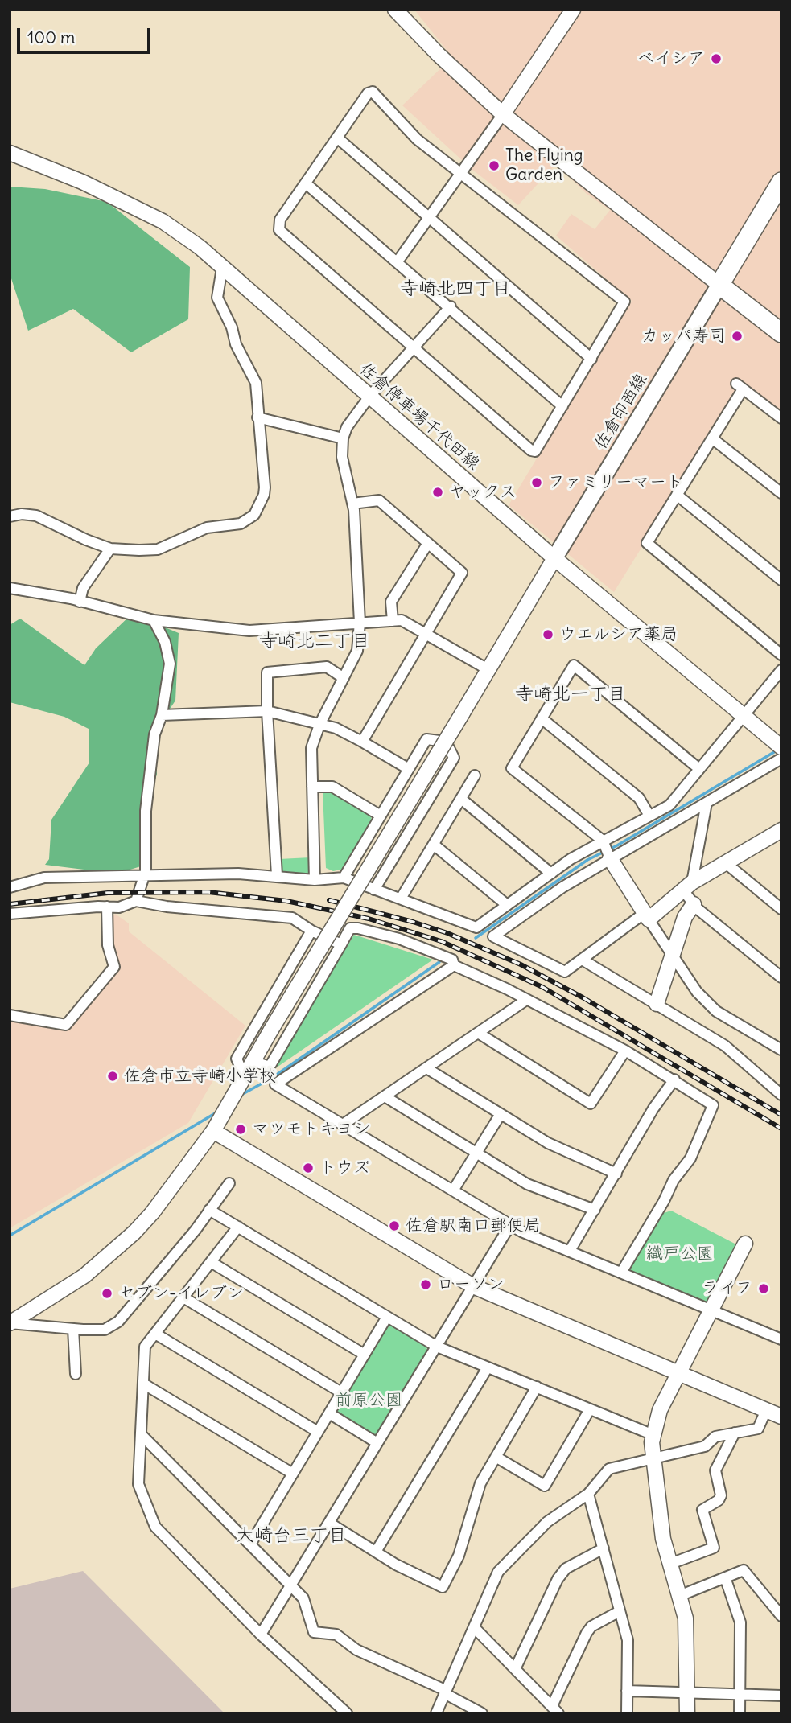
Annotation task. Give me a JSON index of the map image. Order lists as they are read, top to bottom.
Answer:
{
  "streets": {
    "main road": ["佐倉印西線"],
    "street": ["佐倉停車場千代田線"]
  },
  "crossings": [
    ["佐倉印西線", "佐倉停車場千代田線"]
  ],
  "districts": [
    "寺崎北四丁目",
    "寺崎北二丁目",
    "寺崎北一丁目",
    "大崎台三丁目"
  ],
  "parks": ["織戸公園", "前原公園"],
  "places": [
    "ベイシア",
    "The Flying Garden",
    "カッパ寿司",
    "ファミリーマート",
    "ヤックス",
    "ウエルシア薬局",
    "佐倉市立寺崎小学校",
    "マツモトキヨシ",
    "トウズ",
    "佐倉駅南口郵便局",
    "ローソン",
    "ライフ",
    "セブン-イレブン"
  ],
  "scale_bar": "100 m"
}
